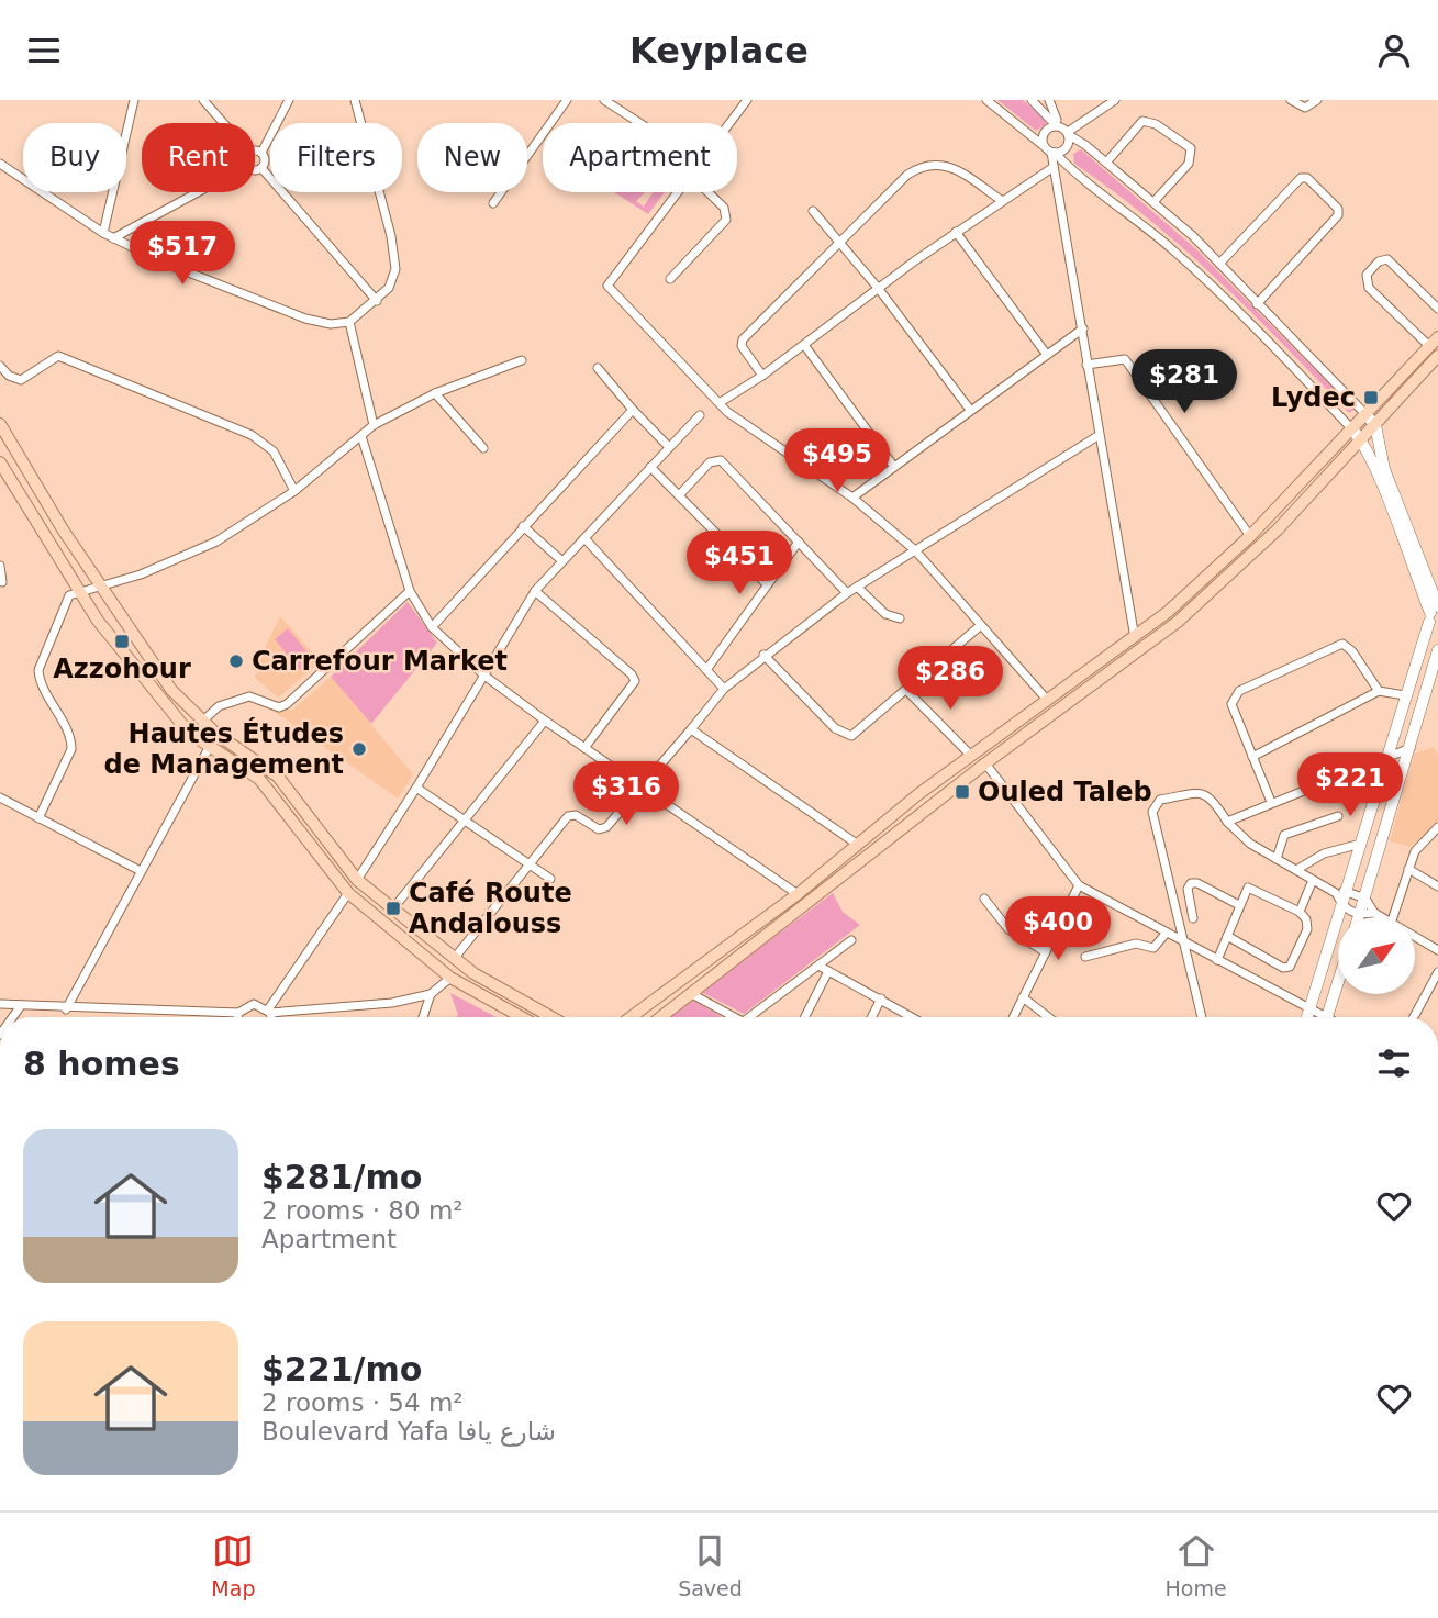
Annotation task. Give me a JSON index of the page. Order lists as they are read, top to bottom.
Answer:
{
  "places": {
    "transit": [
      "Lydec",
      "Azzohour",
      "Ouled Taleb",
      "Café Route Andalouss"
    ],
    "other": ["Carrefour Market", "Hautes Études de Management"]
  },
  "north": "top right",
  "page": {
    "header": "Keyplace",
    "chip": [
      "Buy",
      "Rent",
      "Filters",
      "New",
      "Apartment"
    ],
    "price": [
      "$517",
      "$281",
      "$495",
      "$451",
      "$286",
      "$221",
      "$316",
      "$400"
    ],
    "heading": "8 homes",
    "list": [
      {
        "name": "$281/mo",
        "note": "2 rooms · 80 m² · Apartment"
      },
      {
        "name": "$221/mo",
        "note": "2 rooms · 54 m² · Boulevard Yafa شارع يافا"
      }
    ],
    "tabs": ["Map", "Saved", "Home"]
  }
}
